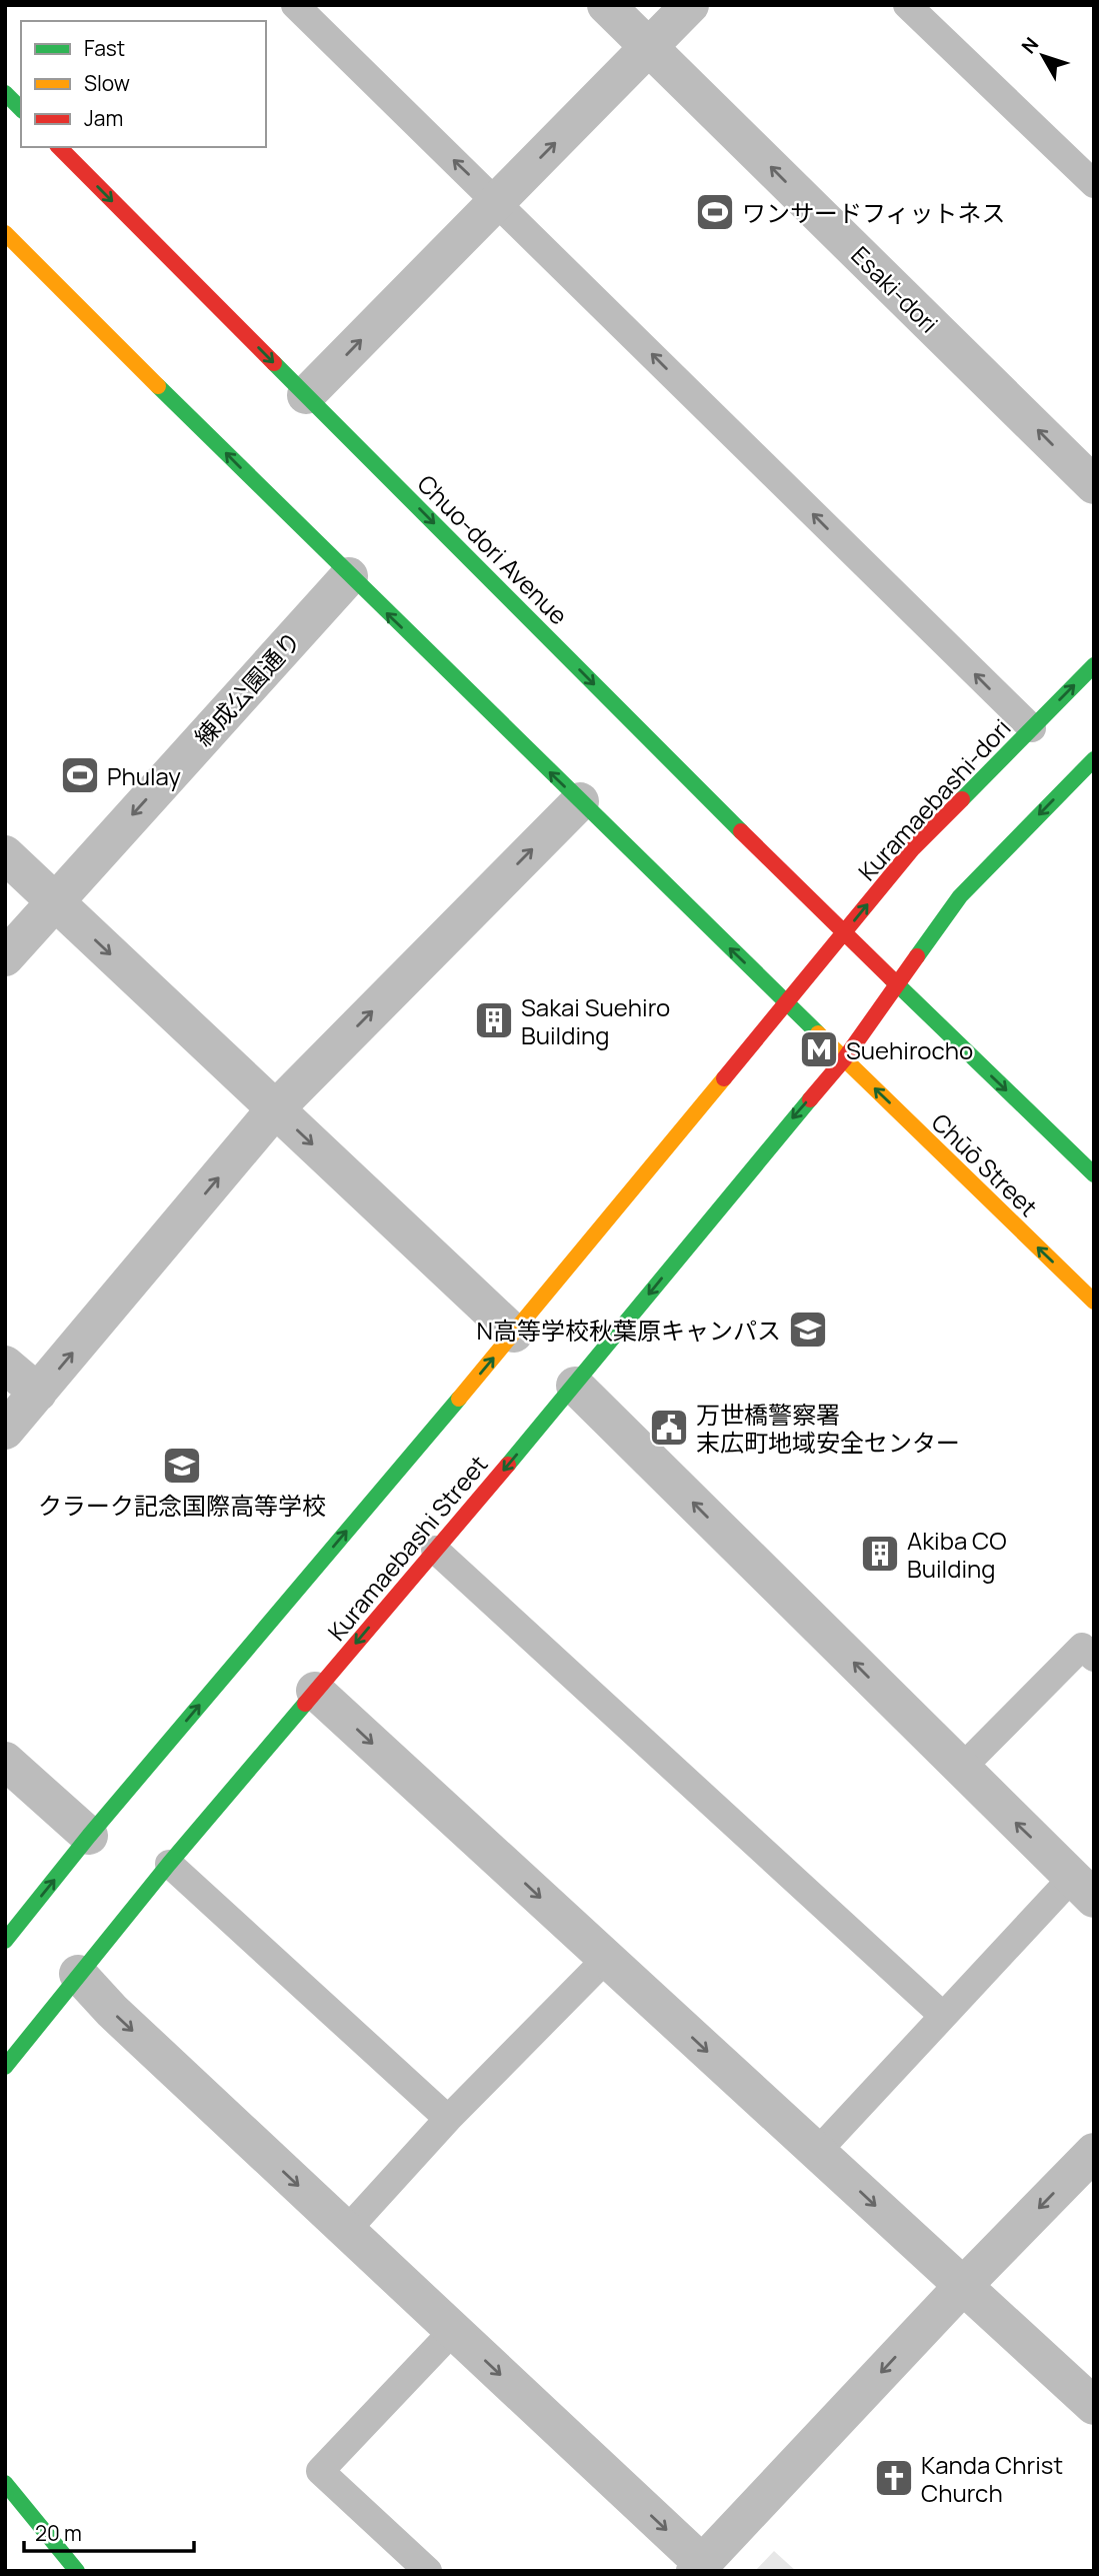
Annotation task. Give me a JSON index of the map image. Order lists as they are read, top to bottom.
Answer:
{
  "streets": {
    "street": [
      "Esaki-dori",
      "Chuo-dori Avenue",
      "練成公園通り",
      "Kuramaebashi-dori",
      "Chūō Street",
      "Kuramaebashi Street"
    ]
  },
  "crossings": [
    ["Chuo-dori Avenue", "Kuramaebashi-dori"],
    ["Chūō Street", "Kuramaebashi Street"]
  ],
  "one_way": ["Esaki-dori"],
  "places": {
    "sports": ["ワンサードフィットネス", "Phulay"],
    "building": ["Sakai Suehiro Building", "Akiba CO Building"],
    "metro station": ["Suehirocho"],
    "school or university": ["N高等学校秋葉原キャンパス", "クラーク記念国際高等学校"],
    "public building": ["万世橋警察署 末広町地域安全センター"],
    "church": ["Kanda Christ Church"]
  },
  "legend": ["Fast", "Slow", "Jam"],
  "scale_bar": "20 m",
  "north": "top left"
}
